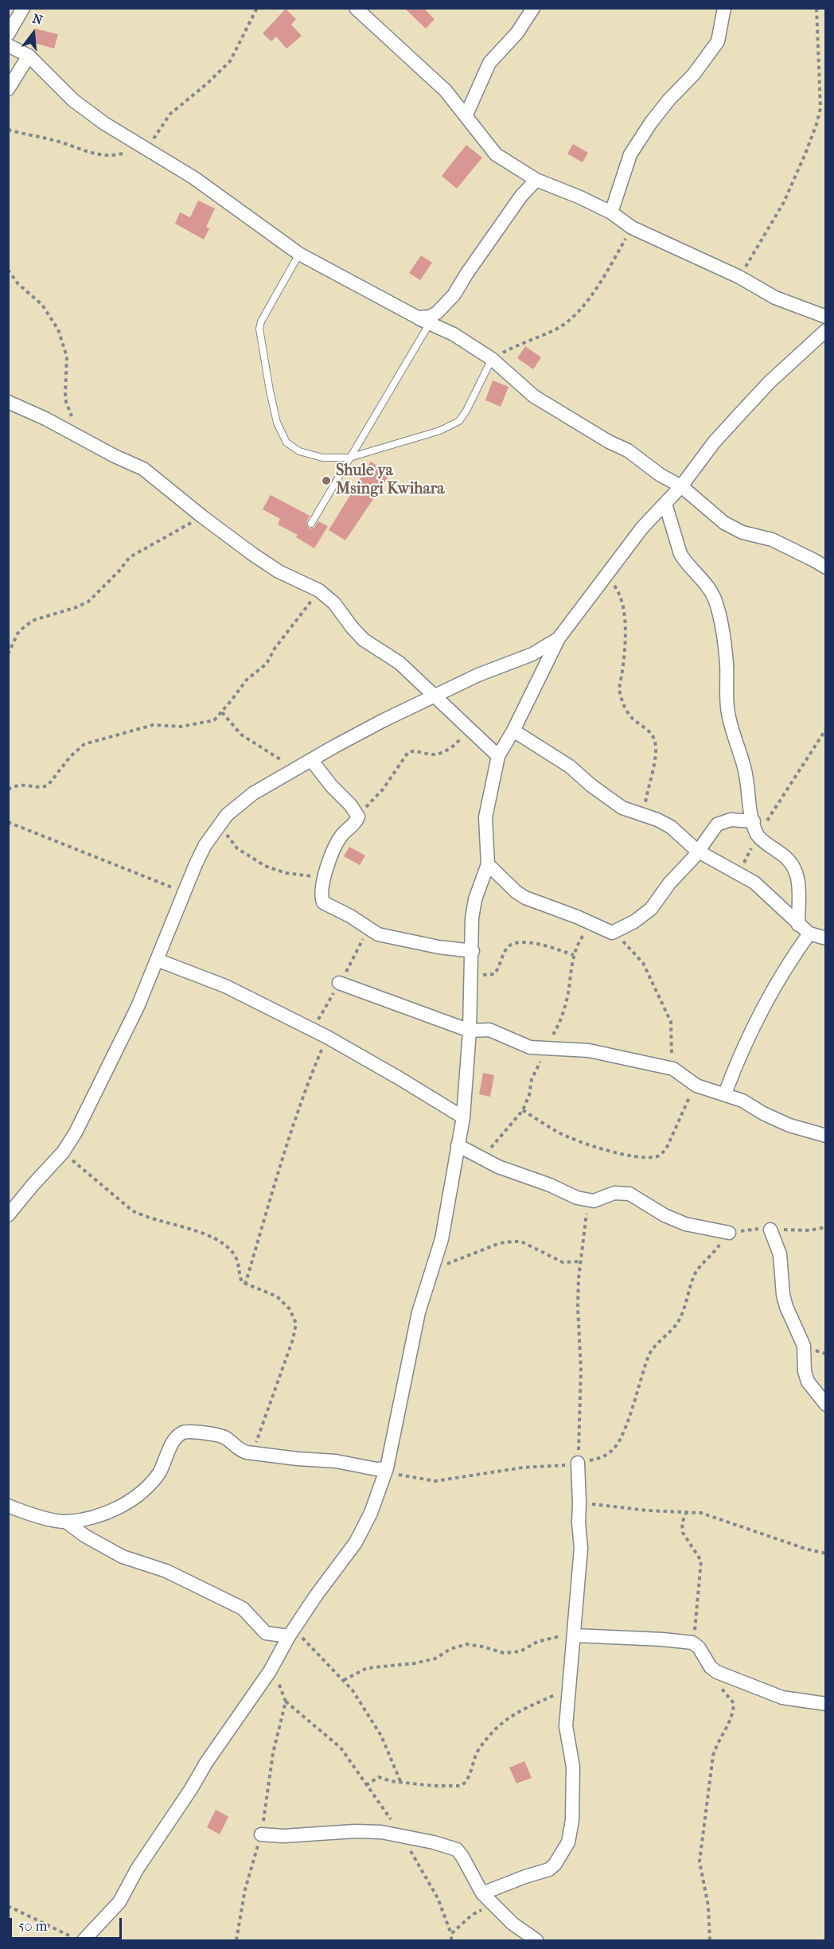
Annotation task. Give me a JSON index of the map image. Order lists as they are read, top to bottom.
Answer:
{
  "places": ["Shule ya Msingi Kwihara"],
  "scale_bar": "50 m",
  "north": "top"
}
